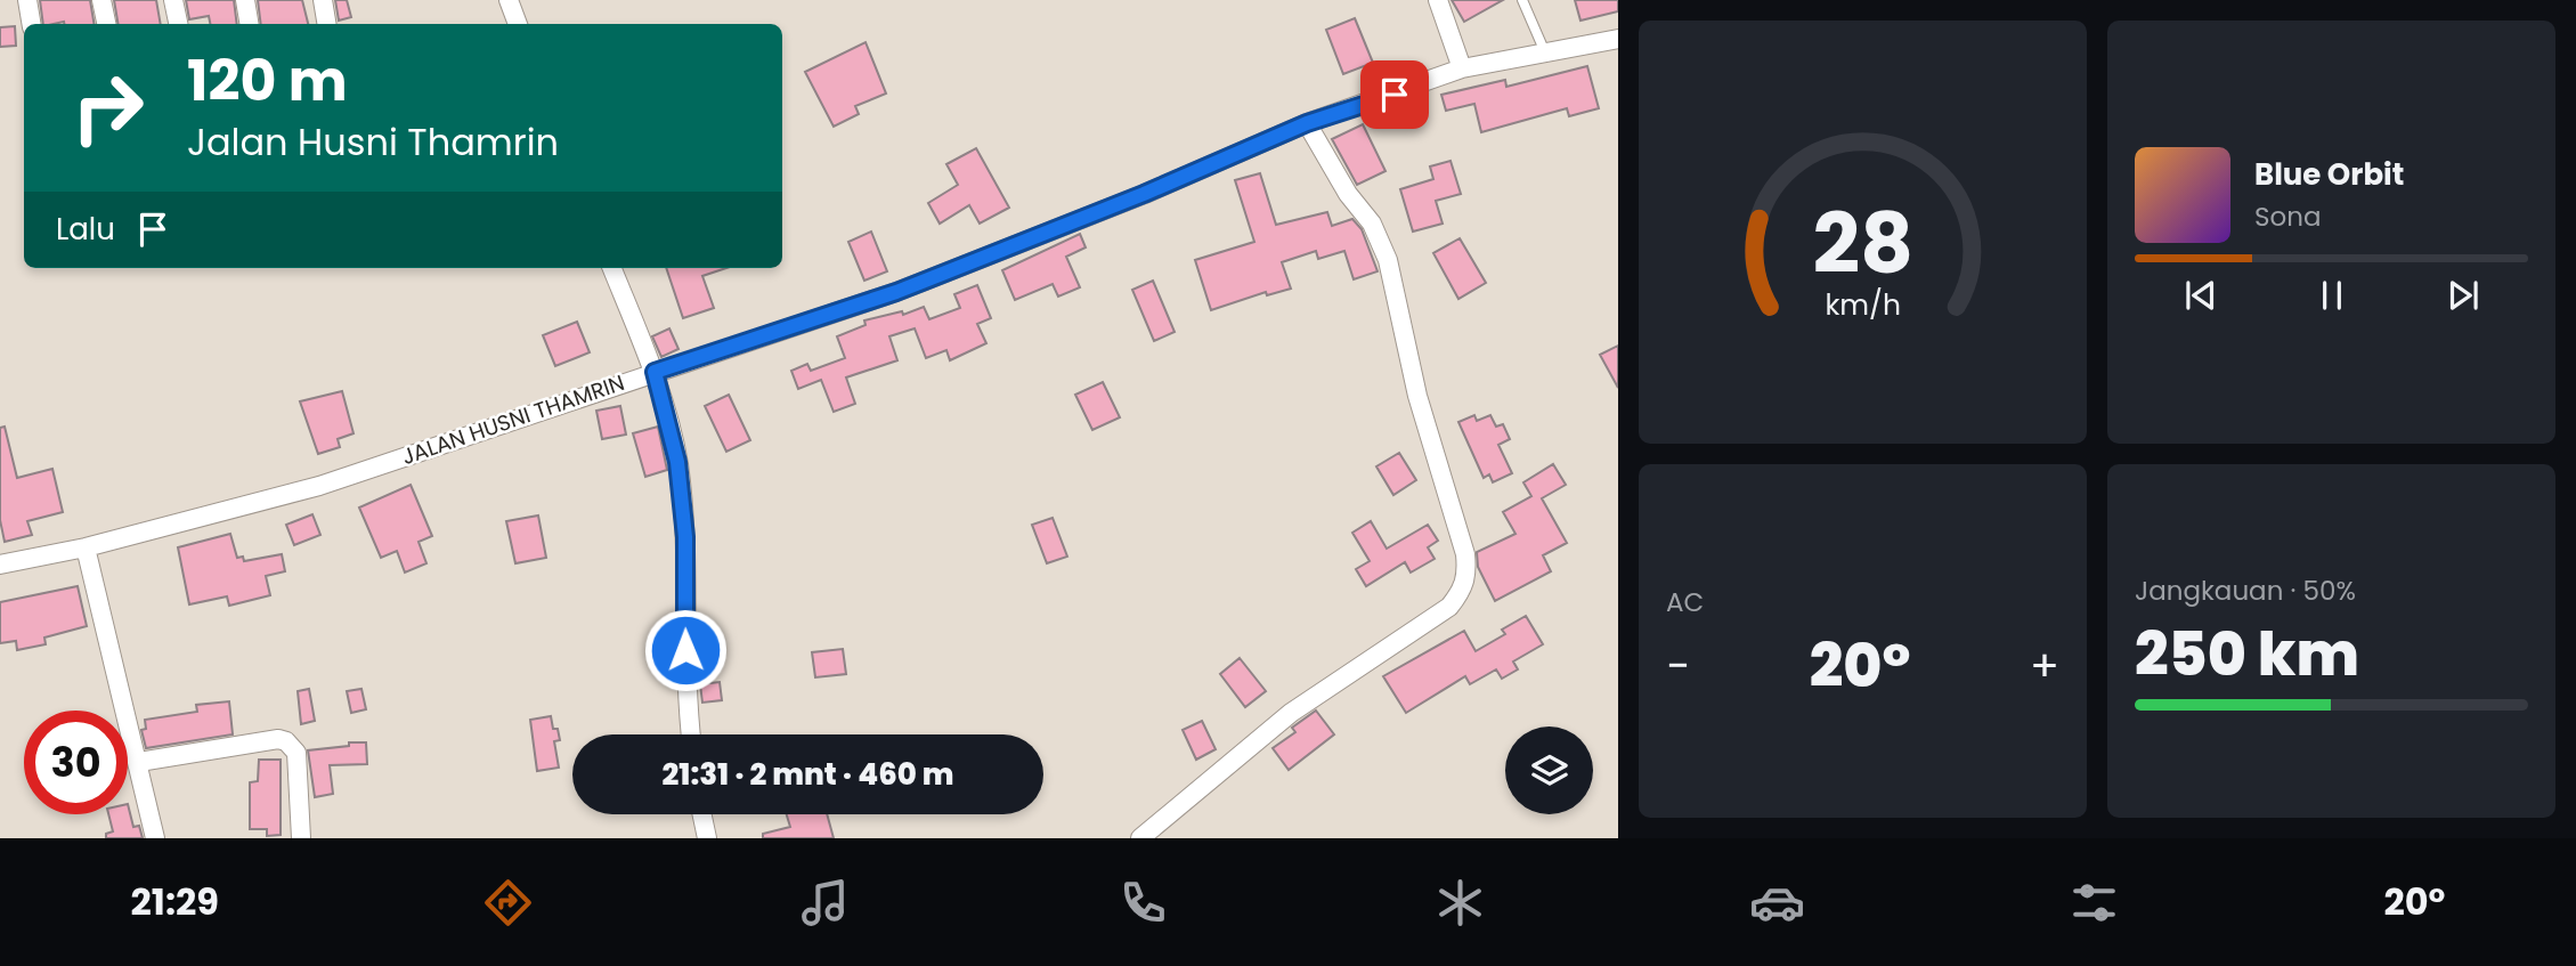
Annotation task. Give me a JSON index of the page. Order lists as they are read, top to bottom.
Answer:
{
  "streets": {
    "street": ["JALAN HUSNI THAMRIN"]
  },
  "page": {
    "turn": ["120 m", "Jalan Husni Thamrin"],
    "song": ["Blue Orbit", "Sona"],
    "then": "Lalu",
    "tile": [
      "AC",
      ["Jangkauan · 50%", "250 km"]
    ],
    "heat": ["−", "20°", "+"],
    "limit": "30",
    "trip": "21:31 · 2 mnt · 460 m",
    "tabs": ["21:29", "20°"],
    "gauge": ["28", "km/h"]
  }
}
